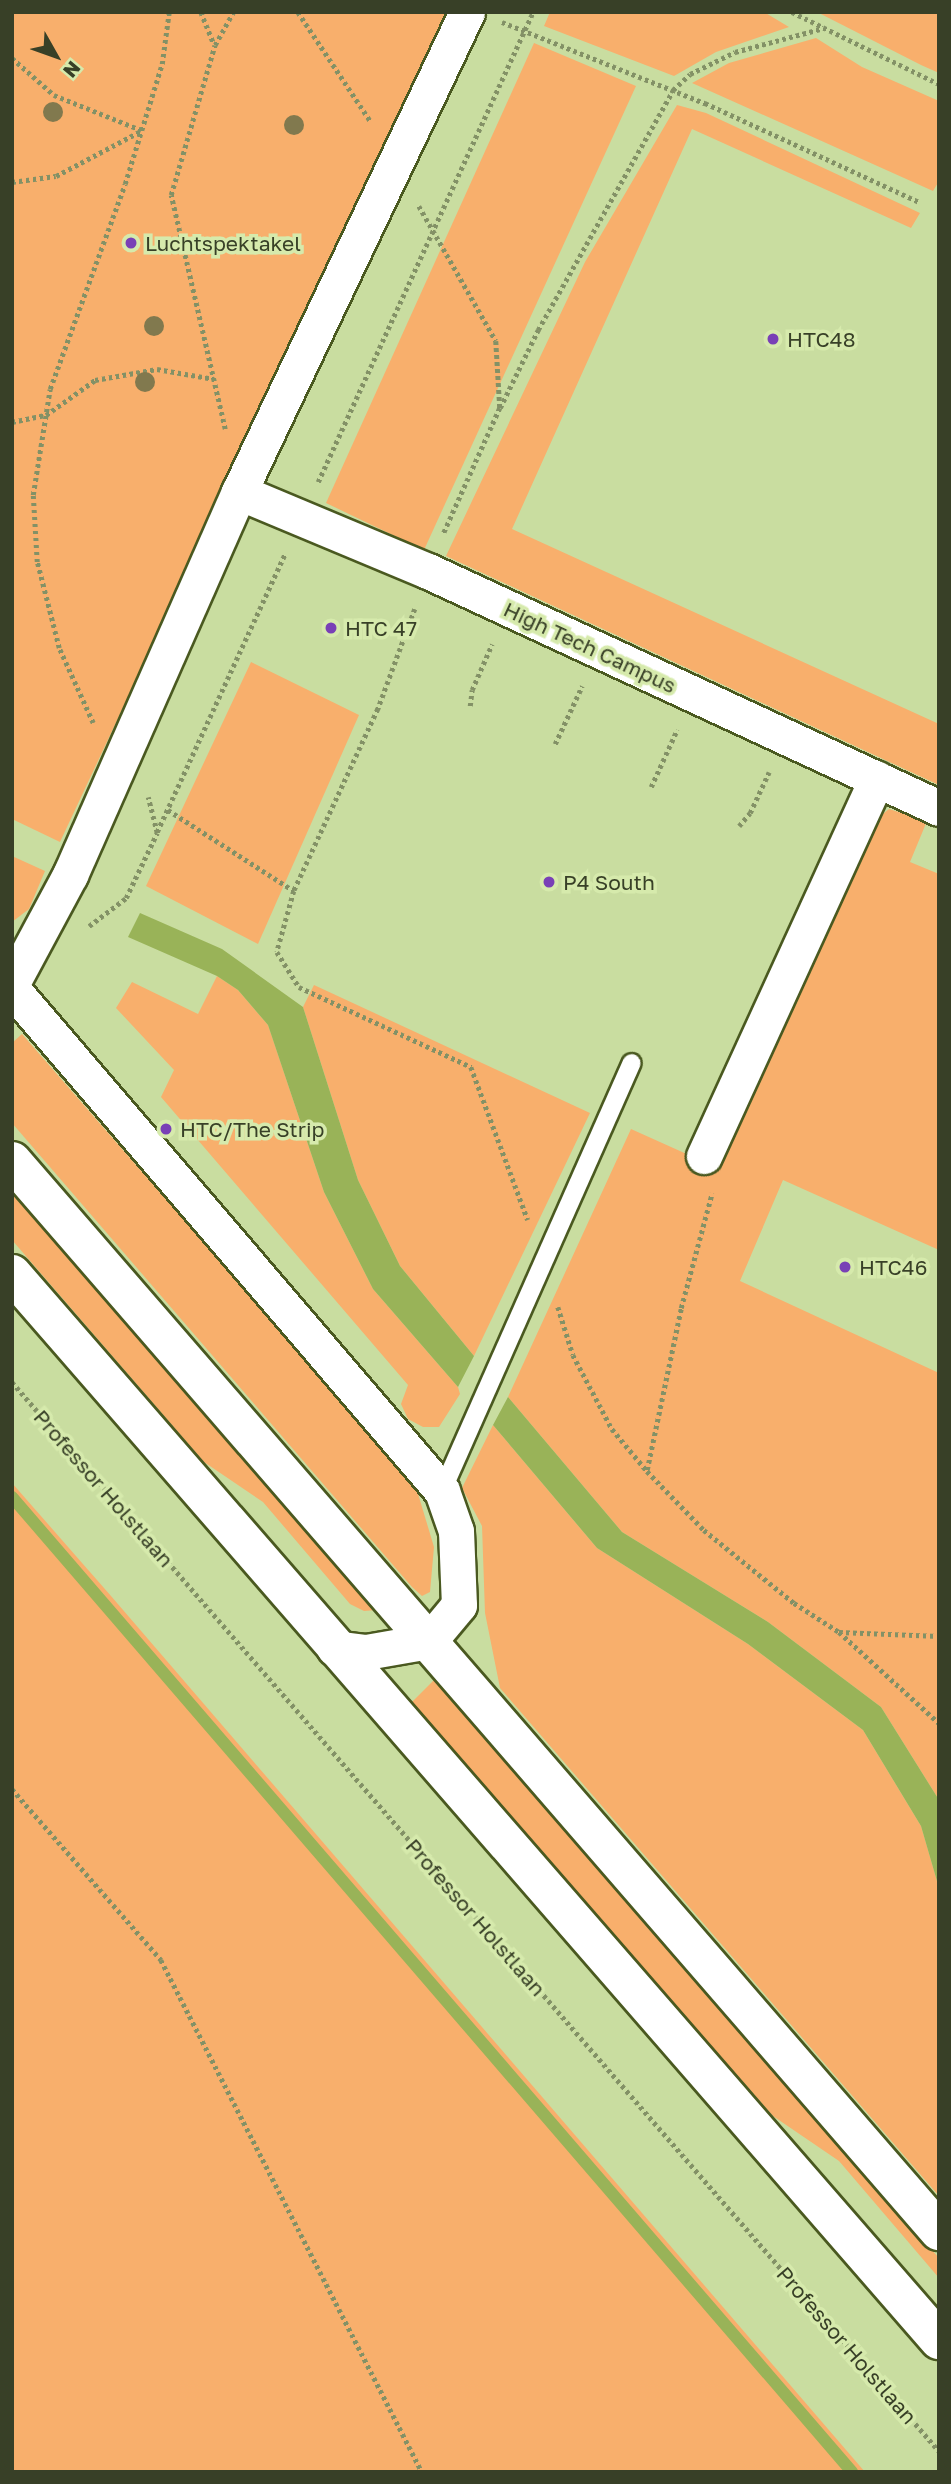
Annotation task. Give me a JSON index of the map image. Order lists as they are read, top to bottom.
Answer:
{
  "streets": {
    "street": ["High Tech Campus"],
    "path": ["Professor Holstlaan"]
  },
  "places": [
    "Luchtspektakel",
    "HTC48",
    "HTC 47",
    "P4 South",
    "HTC/The Strip",
    "HTC46"
  ],
  "north": "bottom right"
}
